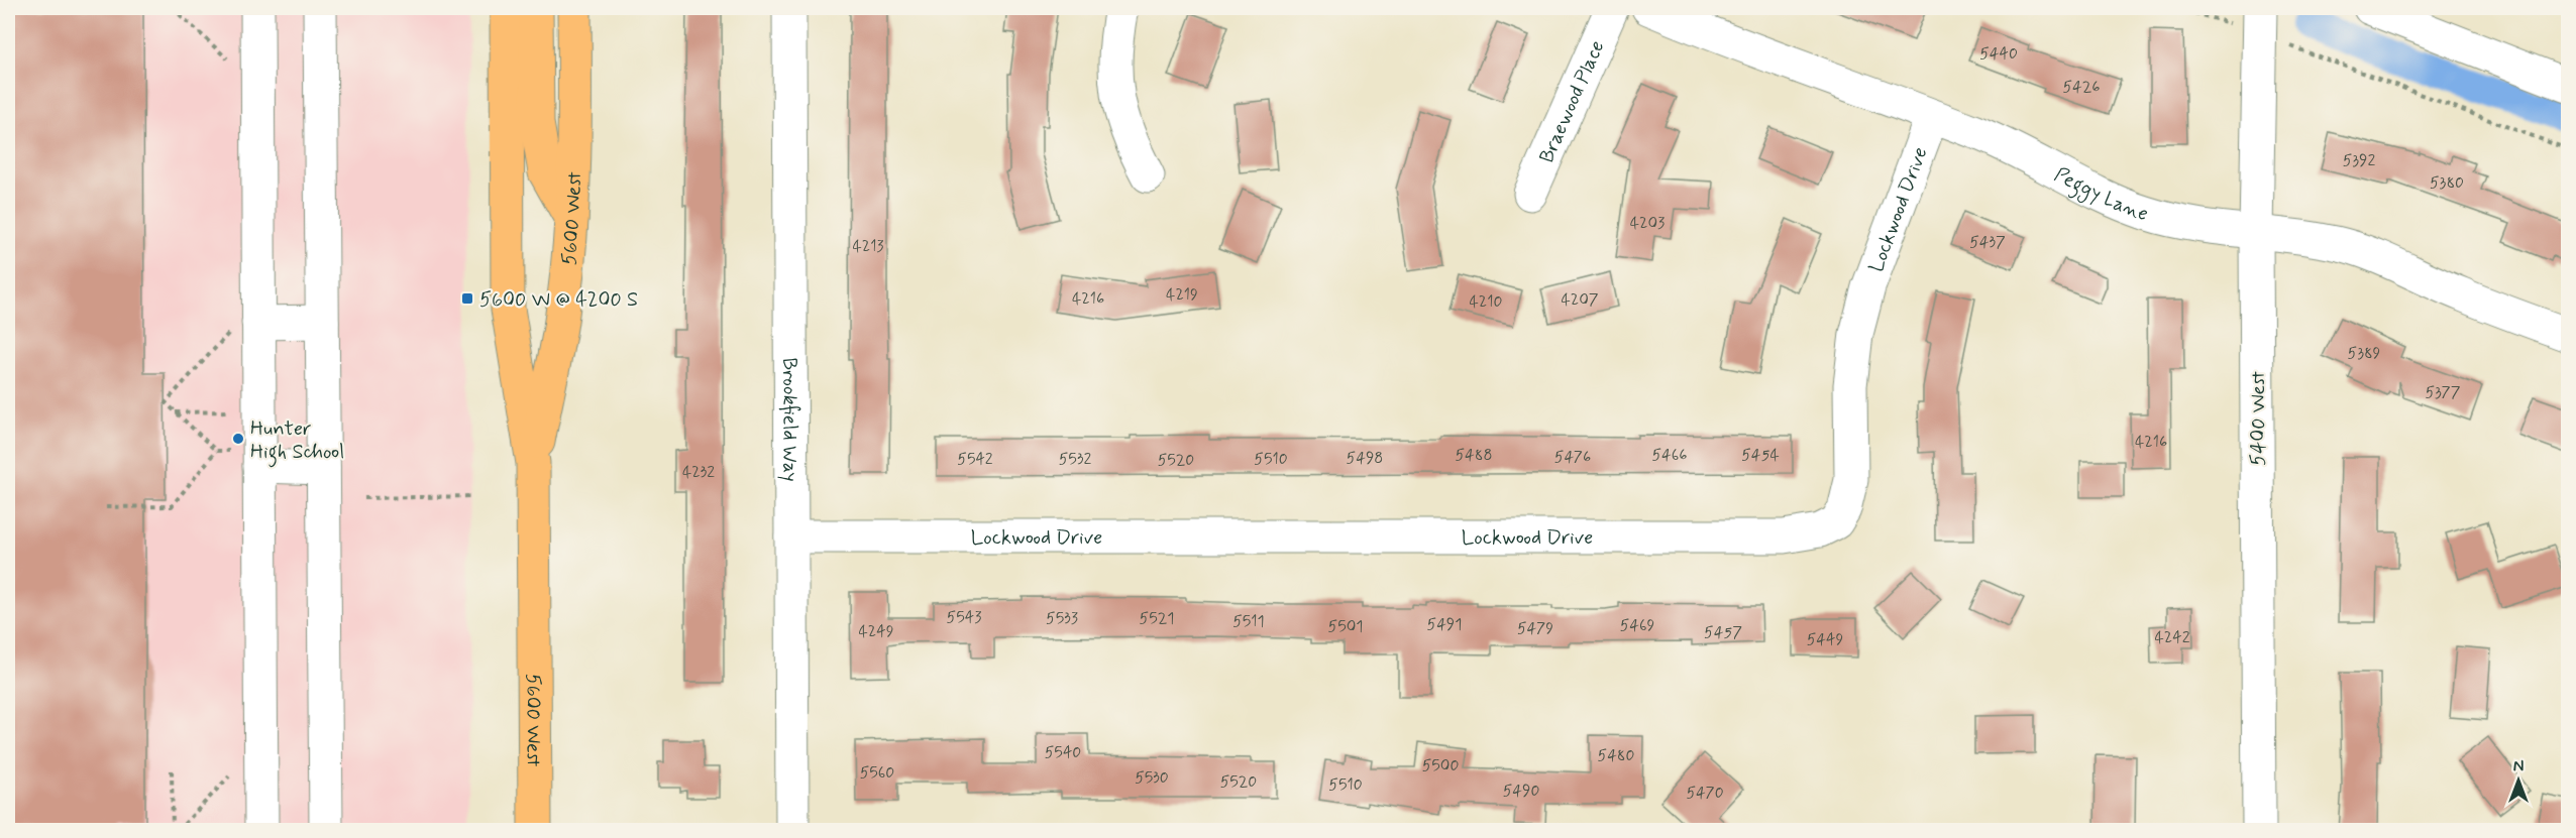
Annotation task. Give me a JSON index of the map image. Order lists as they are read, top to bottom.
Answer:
{
  "streets": {
    "main road": ["5600 West"],
    "street": [
      "Braewood Place",
      "Peggy Lane",
      "Lockwood Drive",
      "5400 West",
      "Brookfield Way"
    ]
  },
  "crossings": [
    ["Peggy Lane", "Lockwood Drive"],
    ["Peggy Lane", "5400 West"],
    ["Lockwood Drive", "Brookfield Way"]
  ],
  "places": {
    "transit": ["5600 W @ 4200 S"],
    "other": ["Hunter High School"]
  },
  "house_numbers": [
    "5440",
    "5426",
    "5392",
    "5380",
    "4203",
    "5437",
    "4213",
    "4219",
    "4216",
    "4207",
    "4210",
    "5389",
    "5377",
    "4216",
    "5488",
    "5466",
    "5454",
    "5476",
    "5498",
    "5542",
    "5532",
    "5510",
    "5520",
    "4232",
    "5543",
    "5533",
    "5521",
    "5511",
    "5491",
    "5469",
    "5501",
    "5479",
    "4249",
    "5457",
    "4242",
    "5449",
    "5540",
    "5480",
    "5500",
    "5560",
    "5530",
    "5520",
    "5510",
    "5490",
    "5470"
  ],
  "north": "top"
}
